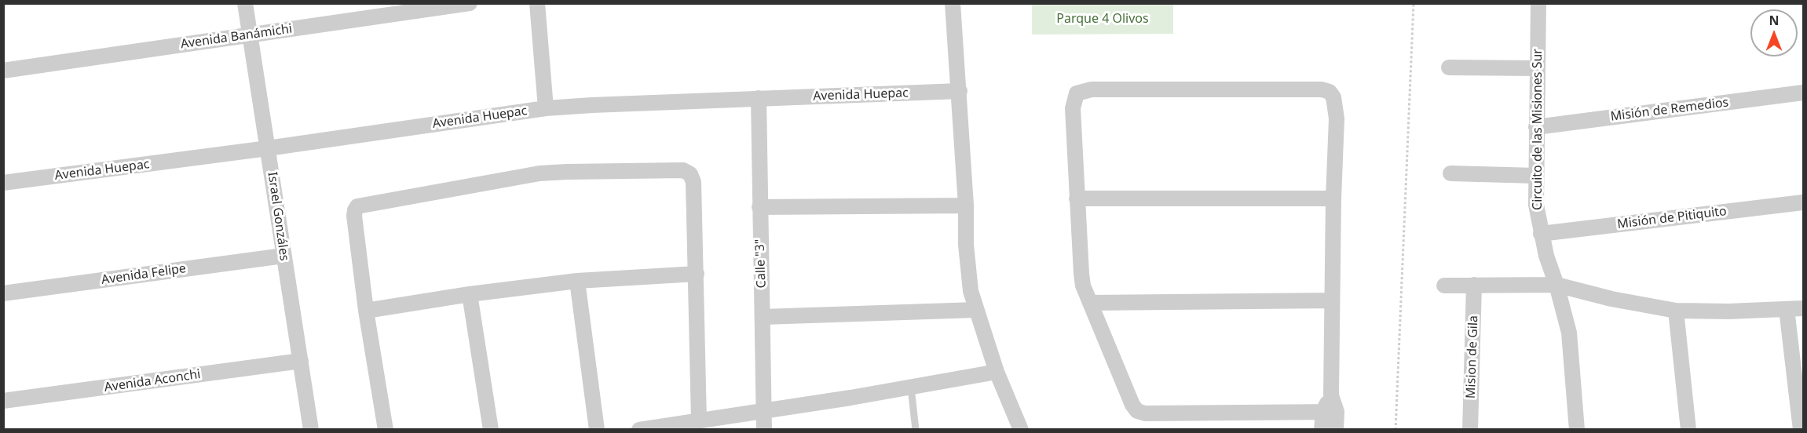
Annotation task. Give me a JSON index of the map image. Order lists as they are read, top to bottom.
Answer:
{
  "streets": {
    "street": [
      "Avenida Banámichi",
      "Avenida Huepac",
      "Misión de Remedios",
      "Circuito de las Misiones Sur",
      "Israel Gonzáles",
      "Misión de Pitiquito",
      "Calle \"3\"",
      "Avenida Felipe",
      "Mision de Gila",
      "Avenida Aconchi"
    ]
  },
  "crossings": [
    ["Avenida Banámichi", "Israel Gonzáles"],
    ["Avenida Huepac", "Israel Gonzáles"],
    ["Avenida Huepac", "Calle \"3\""],
    ["Misión de Remedios", "Circuito de las Misiones Sur"],
    ["Circuito de las Misiones Sur", "Misión de Pitiquito"],
    ["Israel Gonzáles", "Avenida Felipe"],
    ["Israel Gonzáles", "Avenida Aconchi"]
  ],
  "parks": ["Parque 4 Olivos"],
  "north": "top"
}
